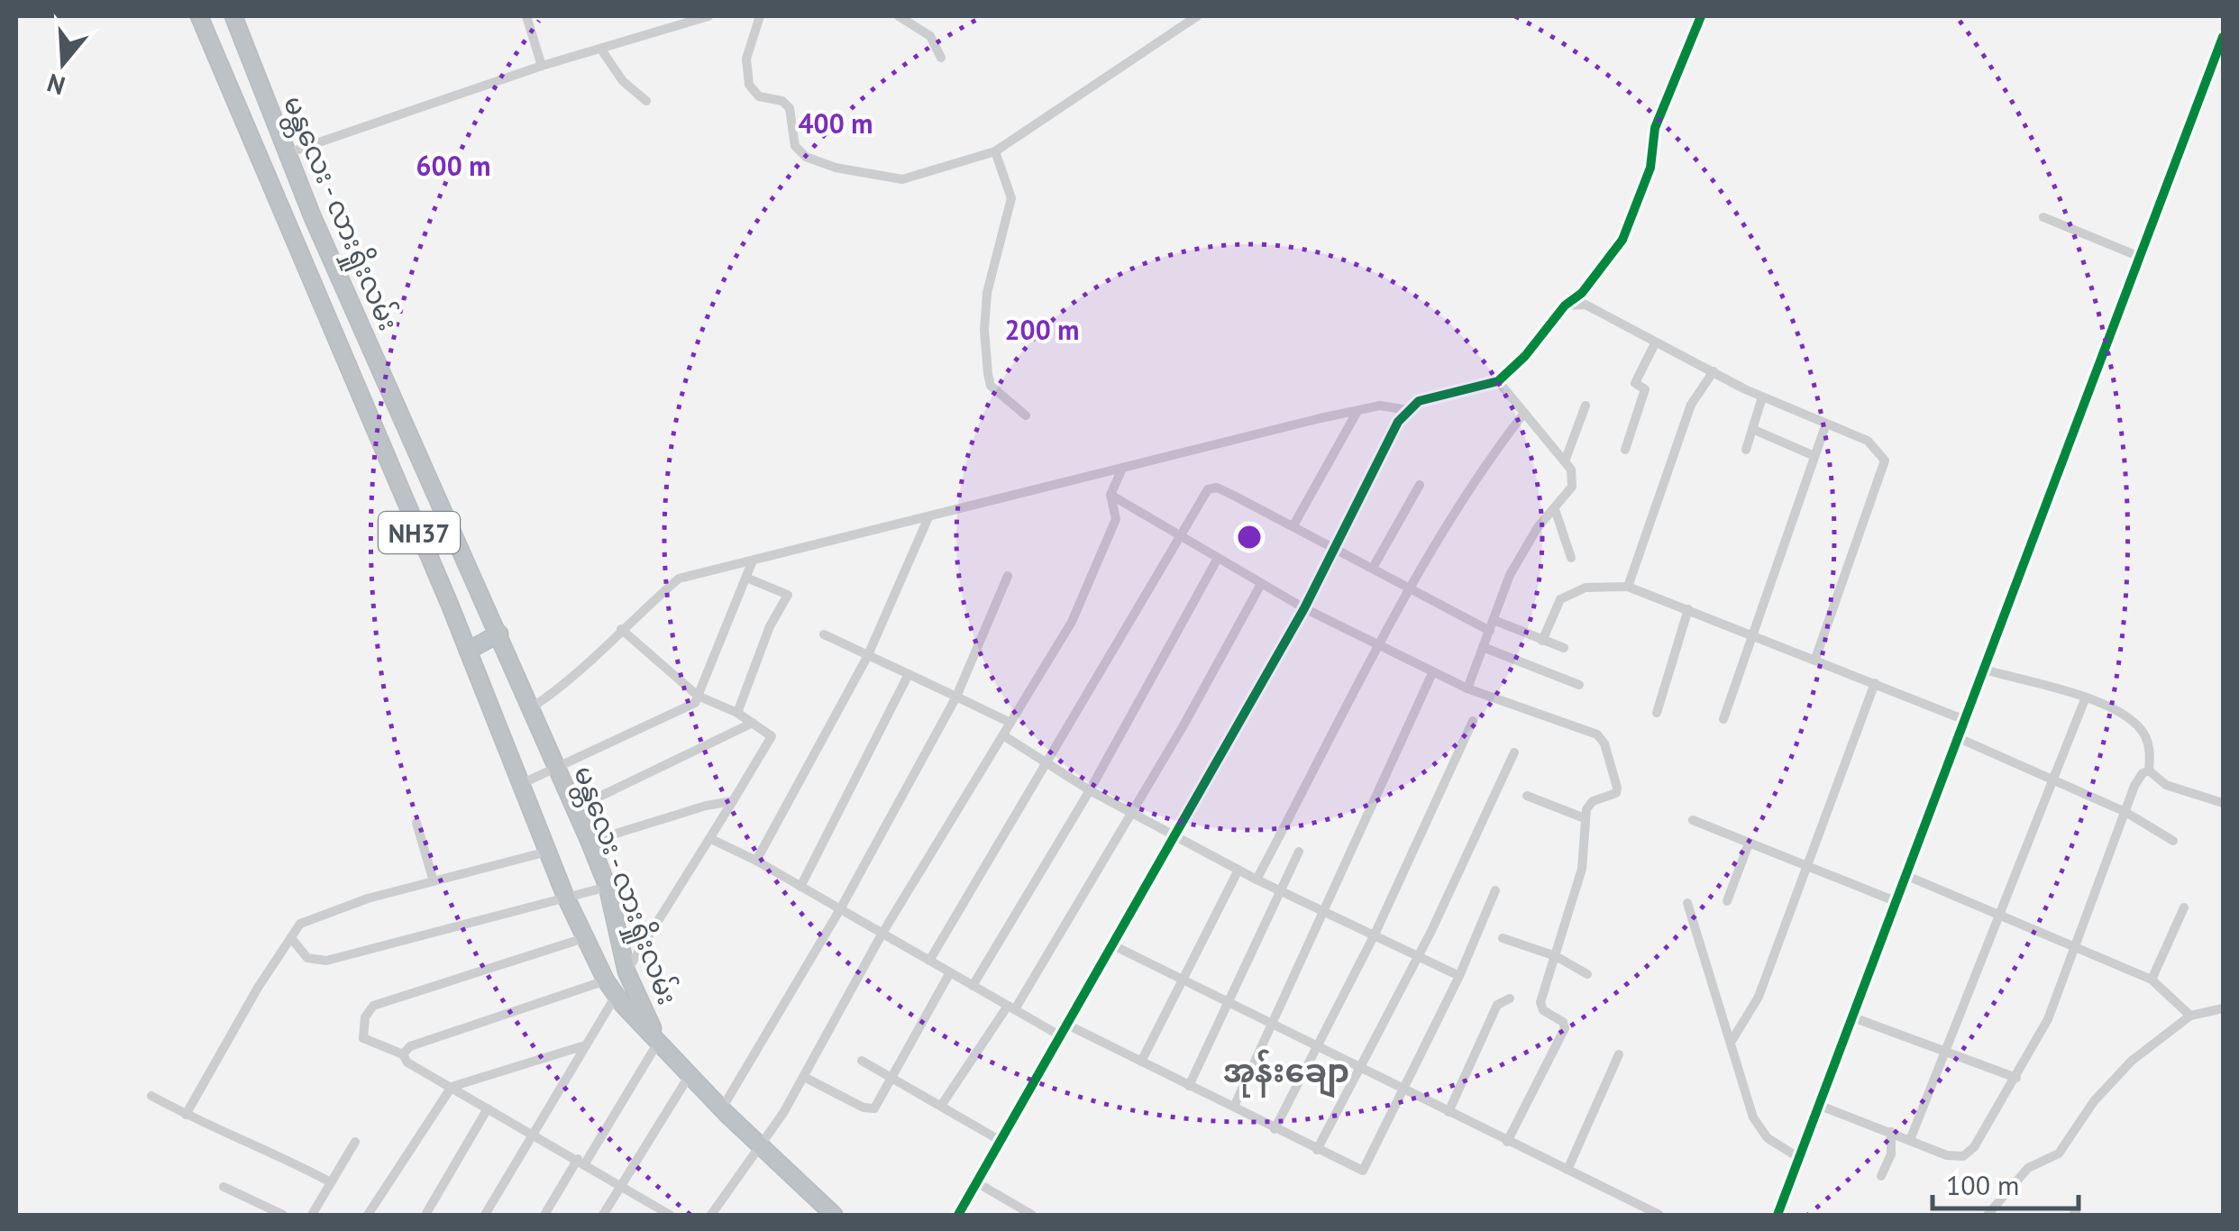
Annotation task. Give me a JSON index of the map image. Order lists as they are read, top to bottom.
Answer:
{
  "streets": {
    "highway": ["မန္တလေး - လားရှိုးလမ်း", "NH37"]
  },
  "crossings": [
    ["မန္တလေး - လားရှိုးလမ်း", "NH37"]
  ],
  "districts": ["အုန်းချော"],
  "scale_bar": "100 m",
  "north": "bottom",
  "rings": ["400 m", "600 m", "200 m"]
}
